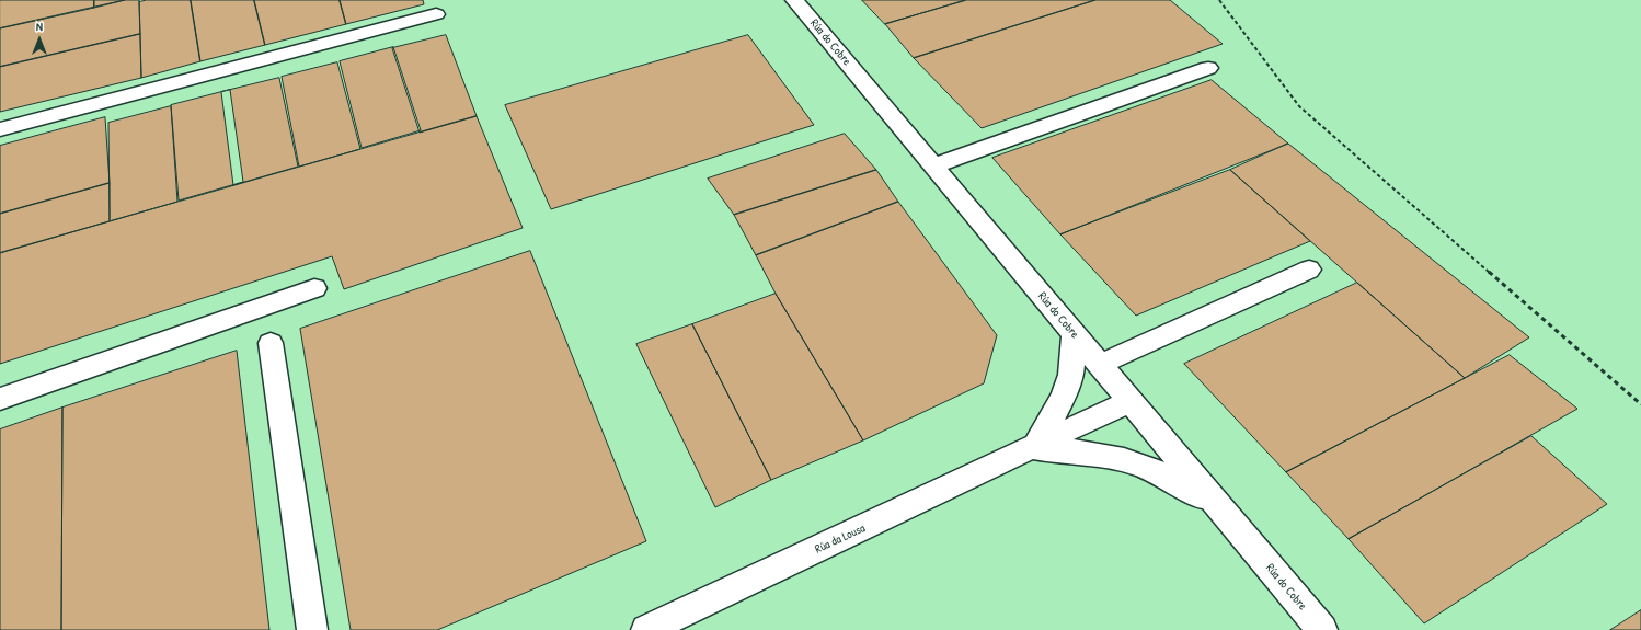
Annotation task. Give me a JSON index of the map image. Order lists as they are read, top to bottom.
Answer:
{
  "streets": {
    "street": ["Rúa do Cobre", "Rúa da Lousa"]
  },
  "crossings": [
    ["Rúa do Cobre", "Rúa da Lousa"]
  ],
  "north": "top"
}
